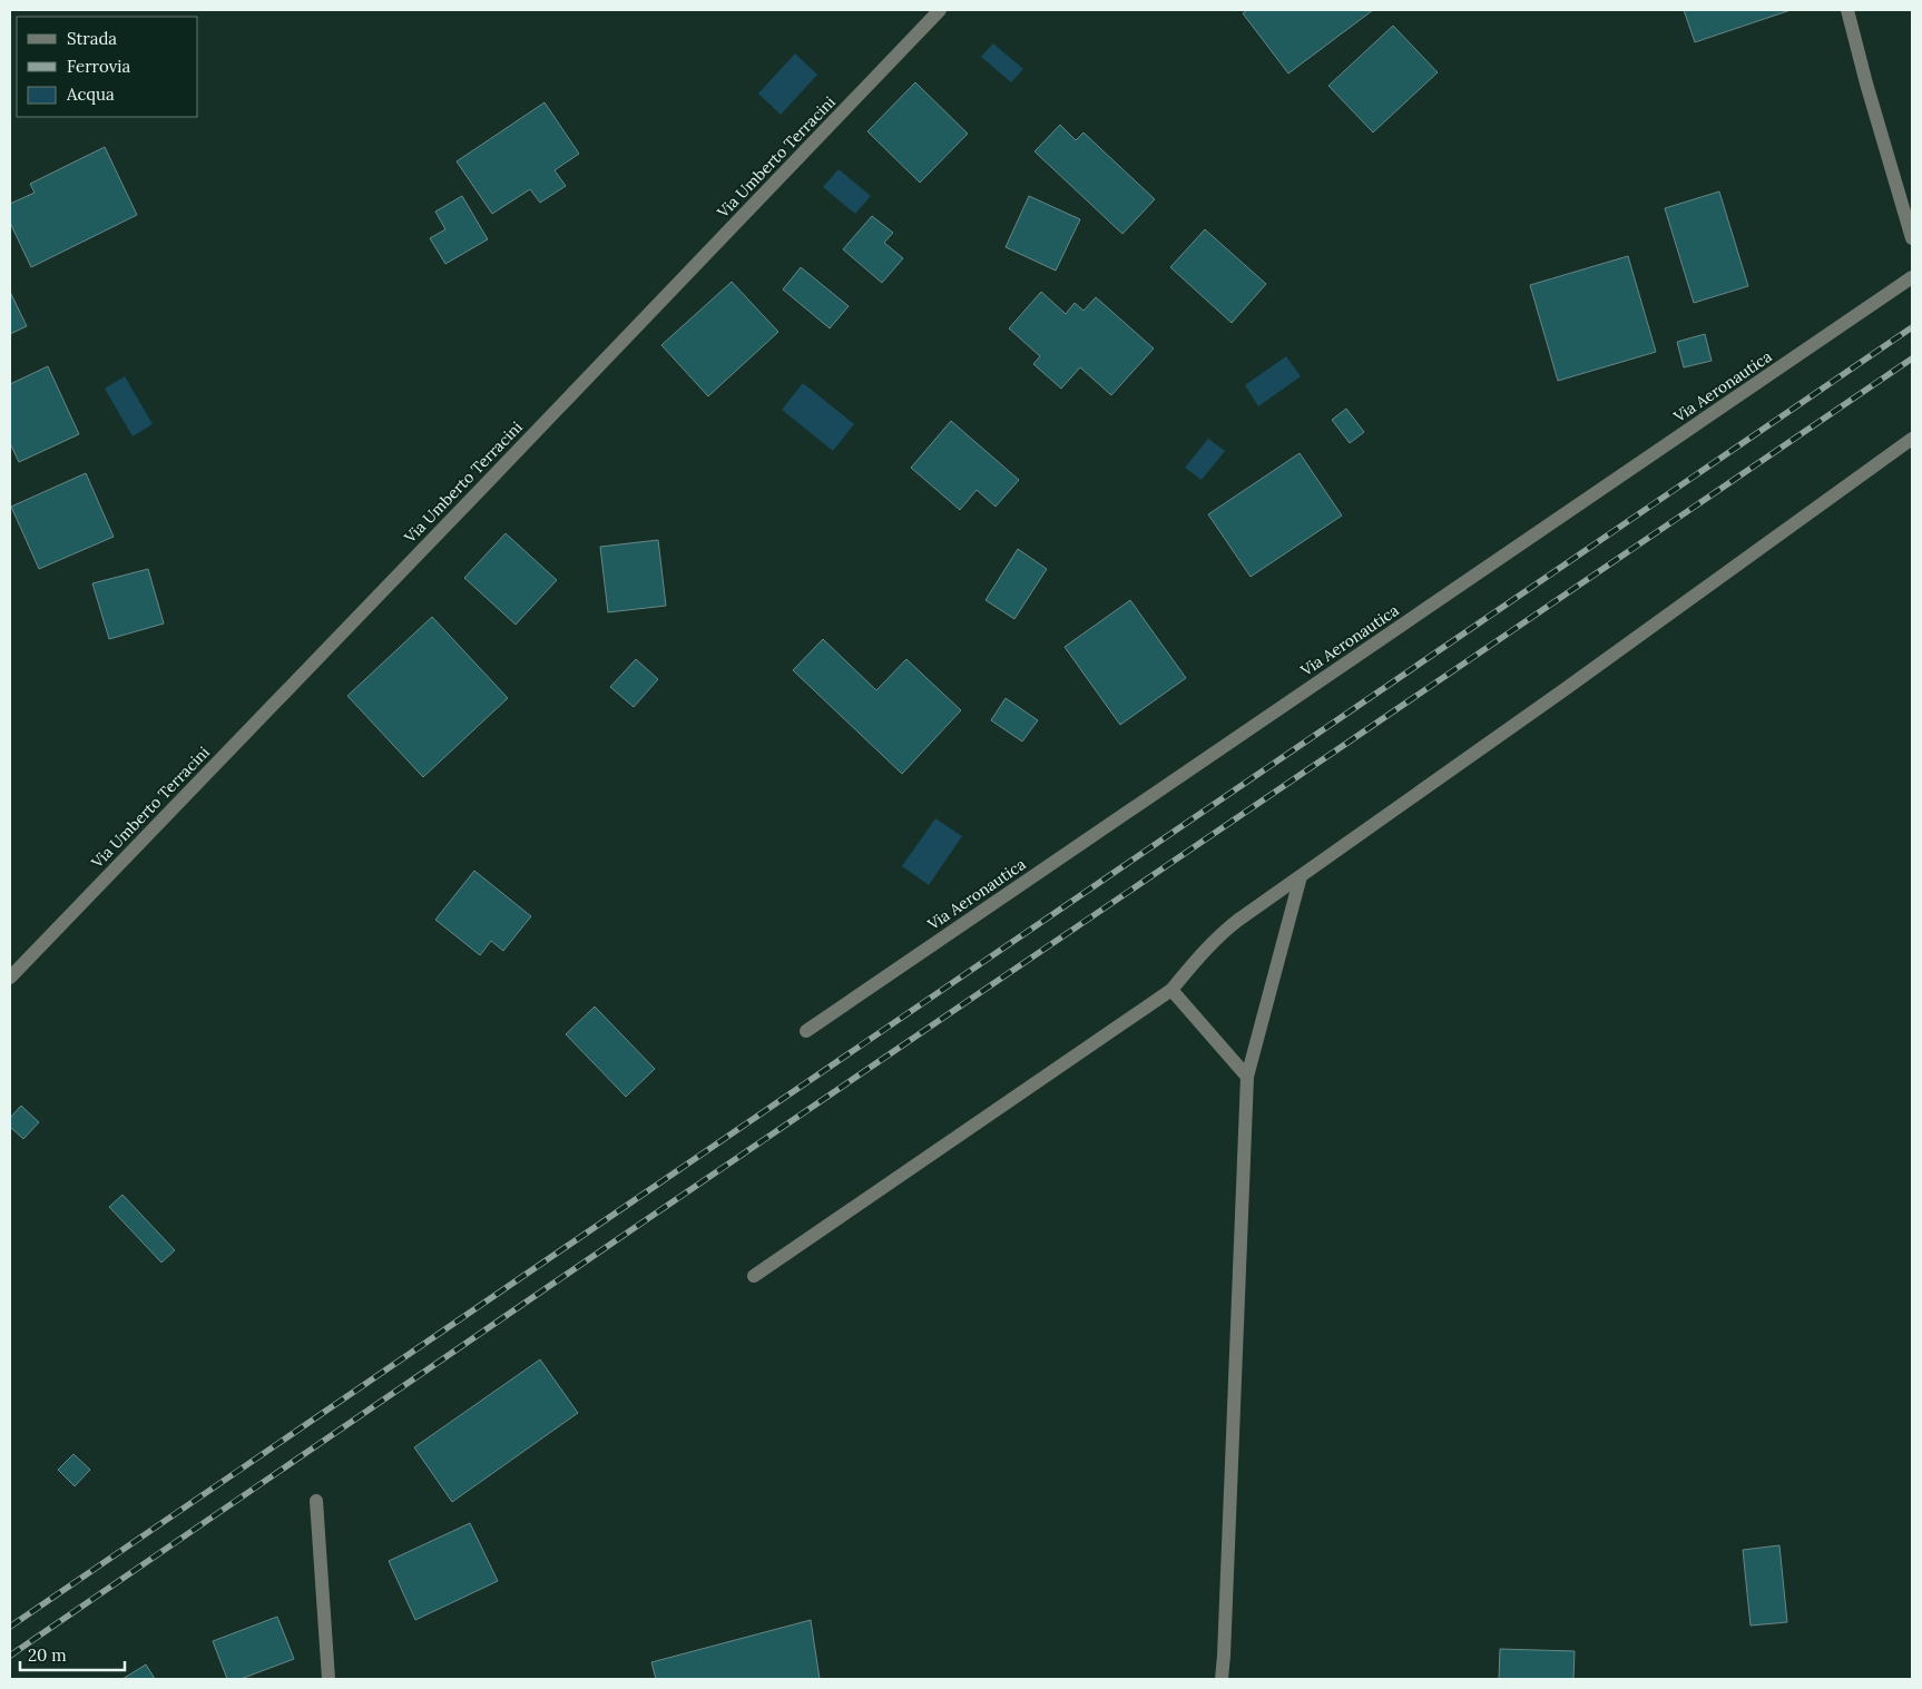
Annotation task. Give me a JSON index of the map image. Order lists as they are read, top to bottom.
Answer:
{
  "streets": {
    "street": ["Via Umberto Terracini", "Via Aeronautica"]
  },
  "legend": ["Strada", "Ferrovia", "Acqua"],
  "scale_bar": "20 m"
}
